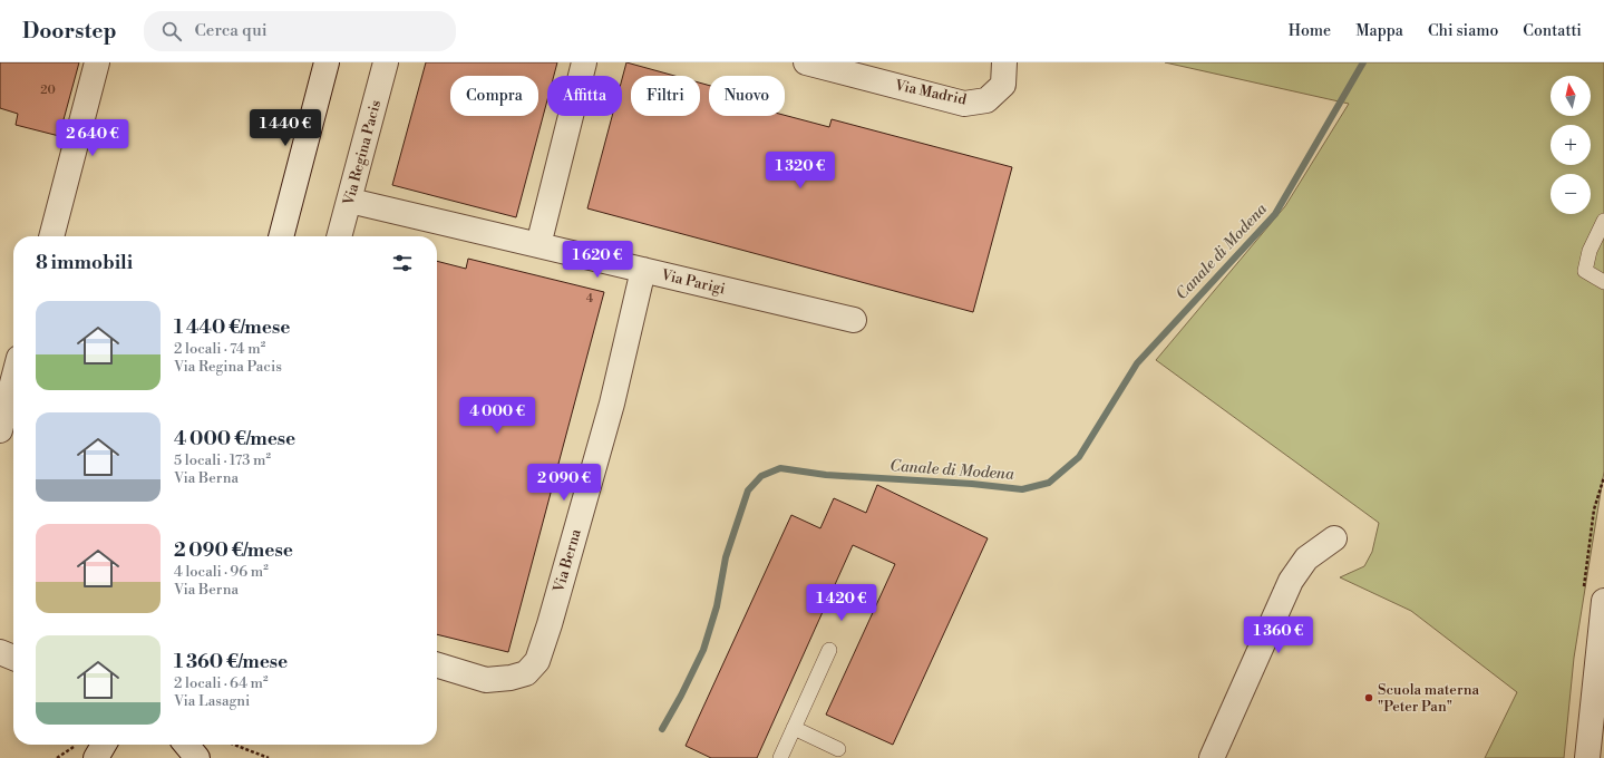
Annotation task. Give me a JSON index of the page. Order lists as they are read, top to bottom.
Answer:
{
  "streets": {
    "street": [
      "Via Madrid",
      "Via Regina Pacis",
      "Via Parigi",
      "Via Berna"
    ]
  },
  "crossings": [
    ["Via Regina Pacis", "Via Parigi"],
    ["Via Parigi", "Via Berna"]
  ],
  "water": ["Canale di Modena"],
  "places": ["Scuola materna \"Peter Pan\""],
  "house_numbers": ["20", "4"],
  "north": "top",
  "page": {
    "header": "Doorstep",
    "search": "Cerca qui",
    "nav": [
      "Home",
      "Mappa",
      "Chi siamo",
      "Contatti"
    ],
    "map_buttons": ["+", "−"],
    "chip": [
      "Compra",
      "Affitta",
      "Filtri",
      "Nuovo"
    ],
    "price": [
      "1 440 €",
      "2 640 €",
      "1 320 €",
      "1 620 €",
      "4 000 €",
      "2 090 €",
      "1 420 €",
      "1 360 €"
    ],
    "heading": "8 immobili",
    "list": [
      {
        "name": "1 440 €/mese",
        "note": "2 locali · 74 m² · Via Regina Pacis"
      },
      {
        "name": "4 000 €/mese",
        "note": "5 locali · 173 m² · Via Berna"
      },
      {
        "name": "2 090 €/mese",
        "note": "4 locali · 96 m² · Via Berna"
      },
      {
        "name": "1 360 €/mese",
        "note": "2 locali · 64 m² · Via Lasagni"
      }
    ]
  }
}
